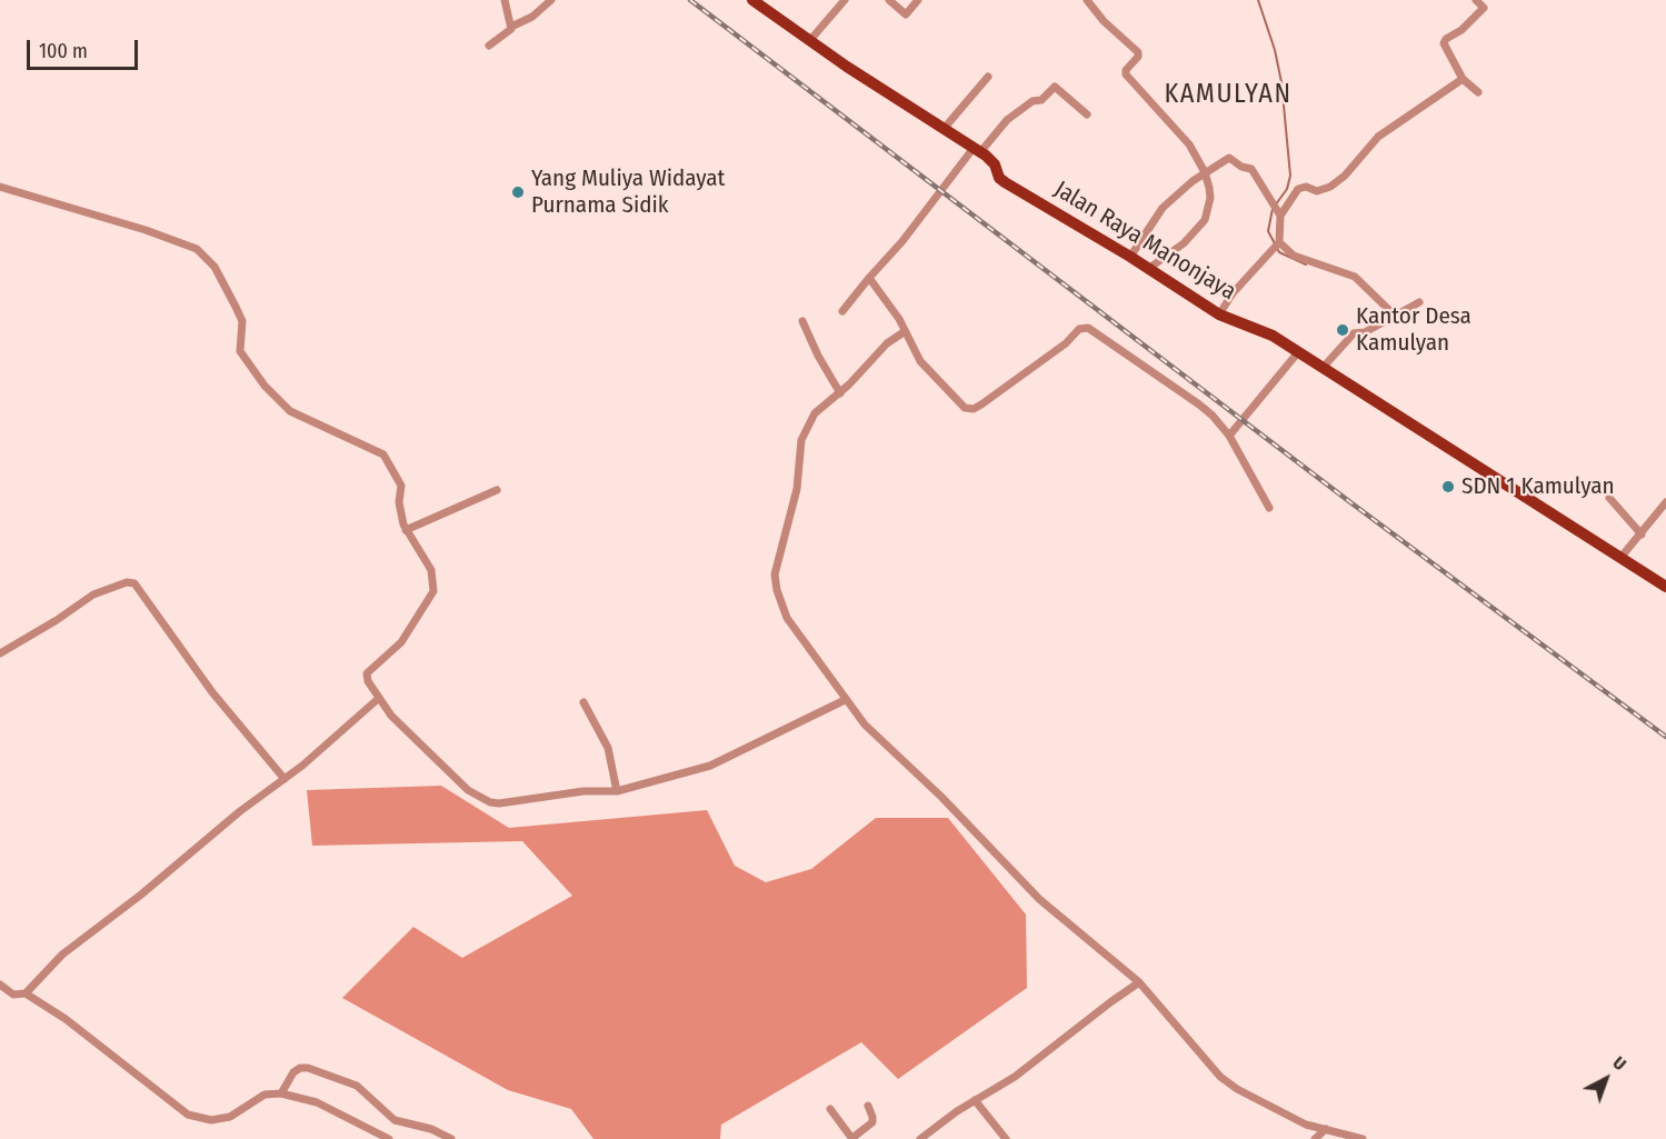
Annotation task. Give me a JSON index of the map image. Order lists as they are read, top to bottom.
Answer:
{
  "streets": {
    "main road": ["Jalan Raya Manonjaya"]
  },
  "districts": ["KAMULYAN"],
  "places": ["Yang Muliya Widayat Purnama Sidik", "Kantor Desa Kamulyan", "SDN 1 Kamulyan"],
  "scale_bar": "100 m",
  "north": "top right"
}
